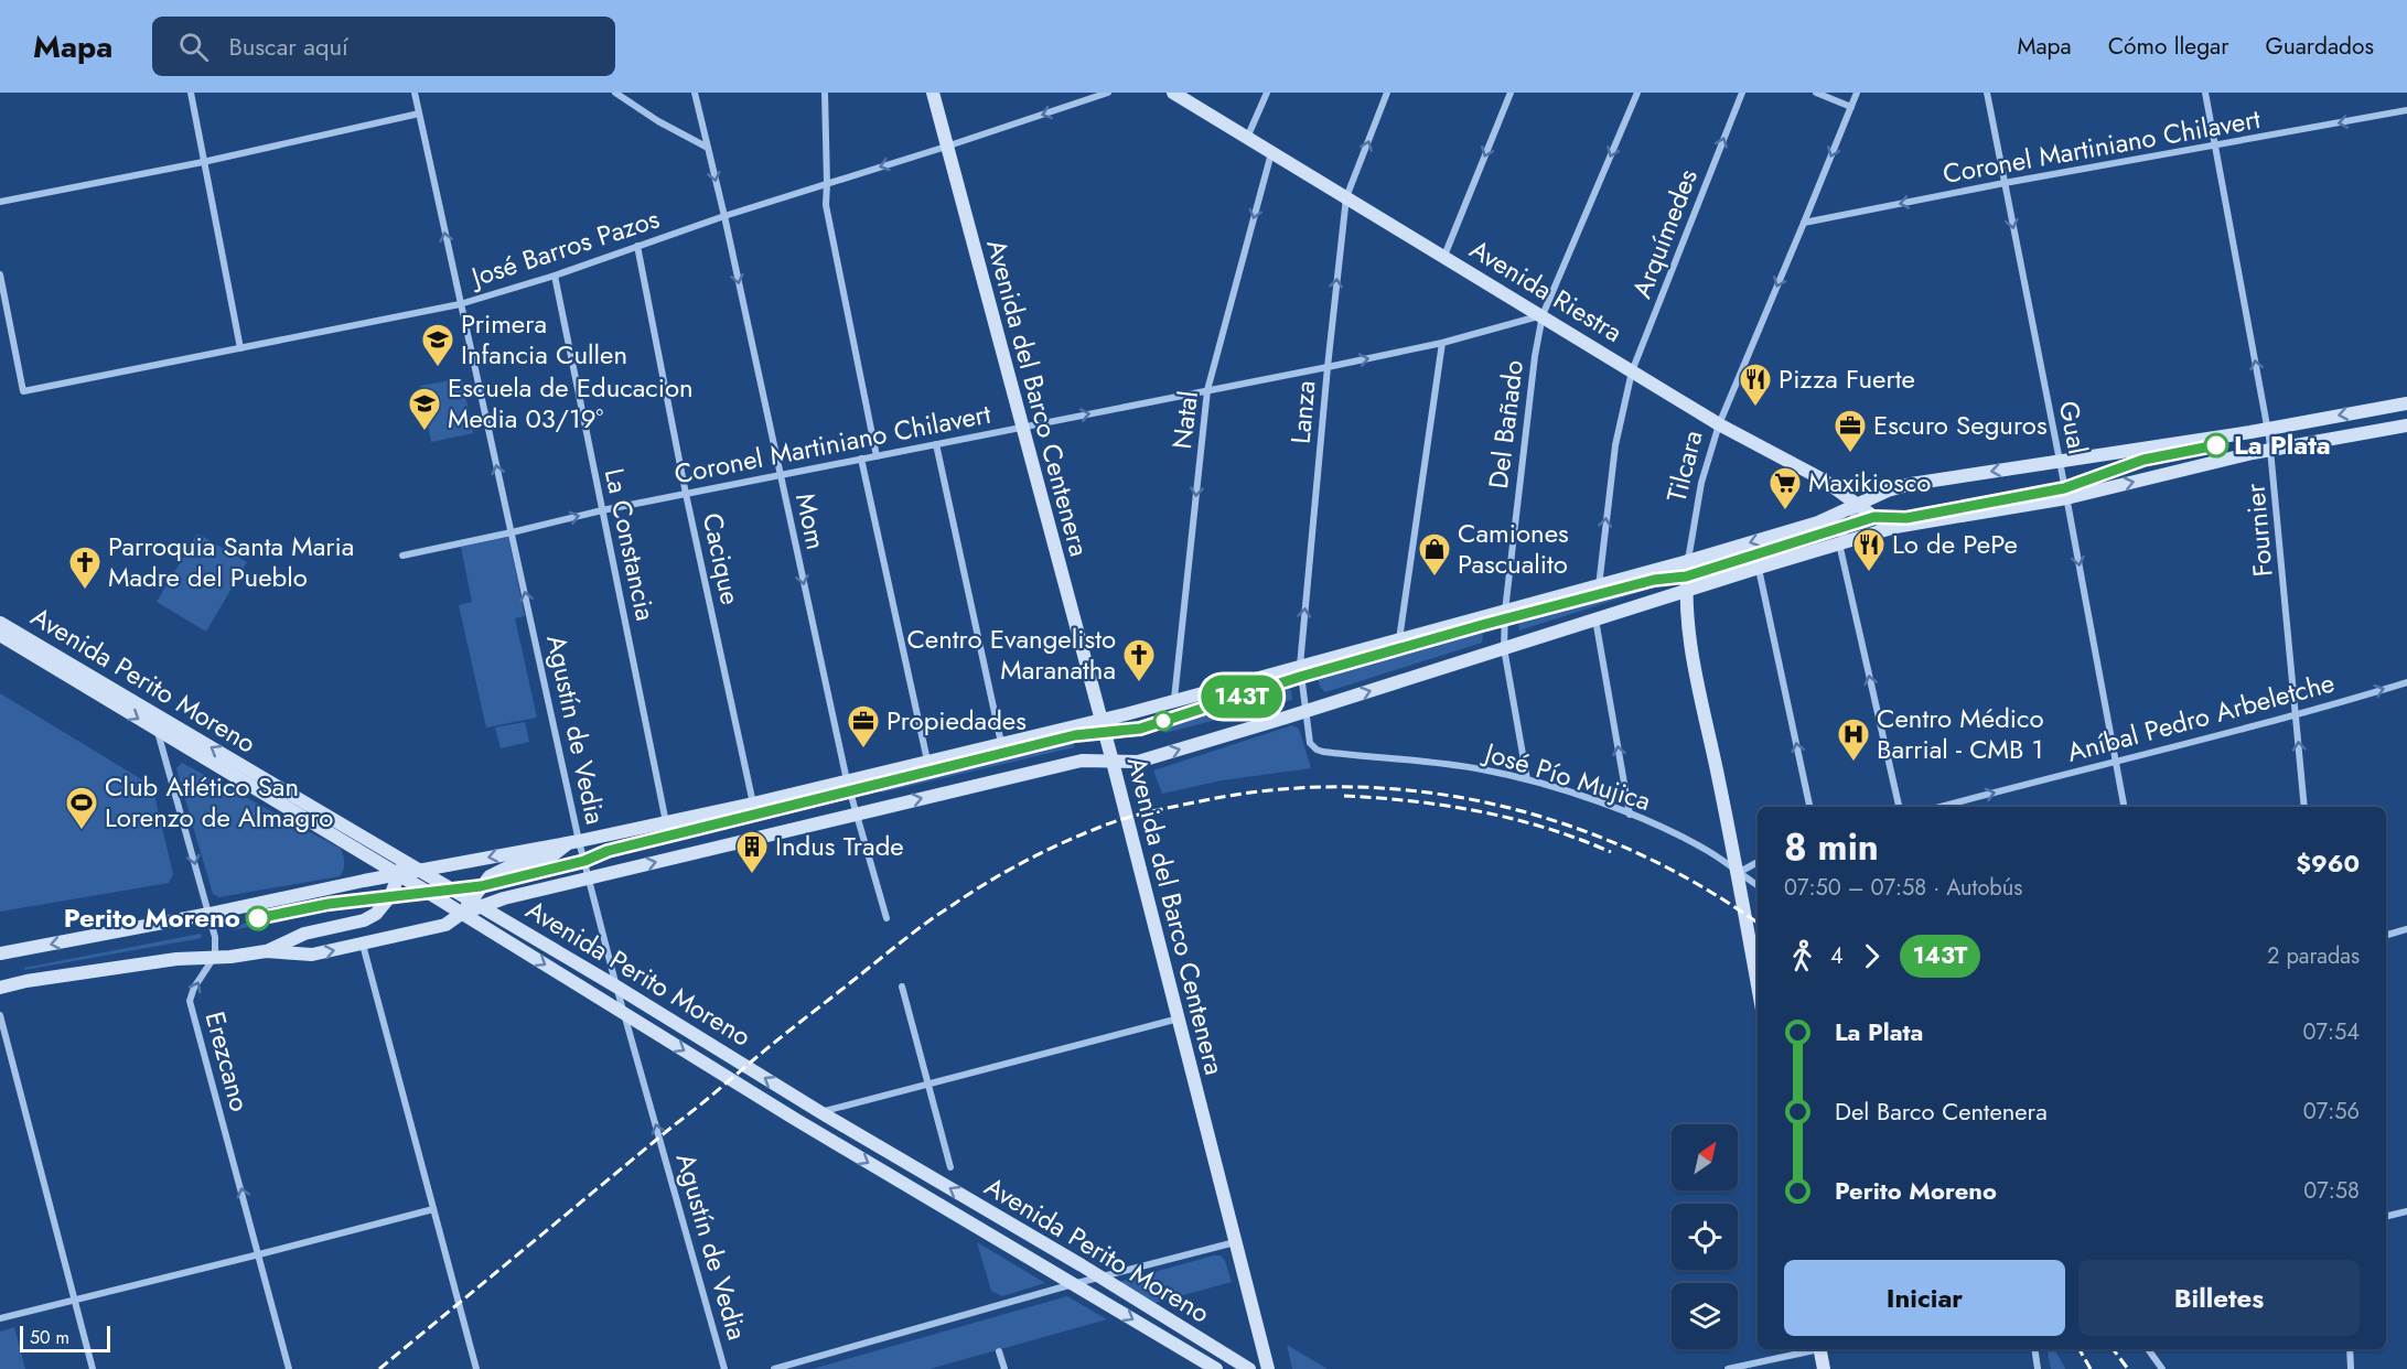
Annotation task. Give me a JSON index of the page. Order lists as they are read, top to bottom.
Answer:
{
  "streets": {
    "main road": [
      "Avenida Riestra",
      "Avenida del Barco Centenera",
      "Tilcara",
      "Avenida Perito Moreno"
    ],
    "street": [
      "Coronel Martiniano Chilavert",
      "Arquímedes",
      "José Barros Pazos",
      "Lanza",
      "Natal",
      "Del Bañado",
      "Gual",
      "Mom",
      "Fournier",
      "La Constancia",
      "Cacique",
      "Aníbal Pedro Arbeletche",
      "Agustín de Vedia",
      "José Pío Mujica",
      "Erezcano"
    ]
  },
  "crossings": [
    ["Coronel Martiniano Chilavert", "Avenida Riestra"],
    ["Coronel Martiniano Chilavert", "Avenida del Barco Centenera"],
    ["Coronel Martiniano Chilavert", "Lanza"],
    ["Coronel Martiniano Chilavert", "Natal"],
    ["Coronel Martiniano Chilavert", "Del Bañado"],
    ["Coronel Martiniano Chilavert", "Gual"],
    ["Coronel Martiniano Chilavert", "Tilcara"],
    ["Coronel Martiniano Chilavert", "Mom"],
    ["Coronel Martiniano Chilavert", "Fournier"],
    ["Coronel Martiniano Chilavert", "La Constancia"],
    ["Coronel Martiniano Chilavert", "Cacique"],
    ["Coronel Martiniano Chilavert", "Agustín de Vedia"],
    ["Arquímedes", "Avenida Riestra"],
    ["José Barros Pazos", "Avenida del Barco Centenera"],
    ["José Barros Pazos", "Mom"],
    ["José Barros Pazos", "La Constancia"],
    ["José Barros Pazos", "Cacique"],
    ["José Barros Pazos", "Agustín de Vedia"],
    ["Avenida Riestra", "Lanza"],
    ["Avenida Riestra", "Natal"],
    ["Avenida Riestra", "Del Bañado"],
    ["Avenida Riestra", "Tilcara"],
    ["Lanza", "José Pío Mujica"],
    ["Del Bañado", "José Pío Mujica"],
    ["Gual", "Aníbal Pedro Arbeletche"],
    ["Tilcara", "José Pío Mujica"],
    ["Fournier", "Aníbal Pedro Arbeletche"],
    ["Avenida Perito Moreno", "Agustín de Vedia"]
  ],
  "one_way": [
    "Arquímedes",
    "Lanza",
    "Natal",
    "Gual",
    "Tilcara",
    "Mom",
    "Fournier",
    "Aníbal Pedro Arbeletche",
    "Agustín de Vedia",
    "Erezcano"
  ],
  "places": {
    "school or university": ["Primera Infancia Cullen", "Escuela de Educacion Media 03/19°"],
    "restaurant": ["Pizza Fuerte", "Lo de PePe"],
    "other": ["La Plata", "Perito Moreno"],
    "office": ["Escuro Seguros", "Propiedades"],
    "supermarket": ["Maxikiosco"],
    "shop": ["Camiones Pascualito"],
    "church": ["Parroquia Santa Maria Madre del Pueblo", "Centro Evangelisto Maranatha"],
    "hospital": ["Centro Médico Barrial - CMB 1"],
    "sports": ["Club Atlético San Lorenzo de Almagro"],
    "building": ["Indus Trade"]
  },
  "lines": ["bus line 143T"],
  "scale_bar": "50 m",
  "north": "top right",
  "page": {
    "header": "Mapa",
    "search": "Buscar aquí",
    "nav": ["Mapa", "Cómo llegar", "Guardados"],
    "on_map": "143T",
    "heading": ["8 min", "07:50 – 07:58 · Autobús", "$960"],
    "legs": ["4", "143T", "2 paradas"],
    "list": [
      {
        "name": "La Plata",
        "value": "07:54"
      },
      {
        "name": "Del Barco Centenera",
        "value": "07:56"
      },
      {
        "name": "Perito Moreno",
        "value": "07:58"
      }
    ],
    "buttons": ["Iniciar", "Billetes"],
    "scale": "50 m"
  }
}
